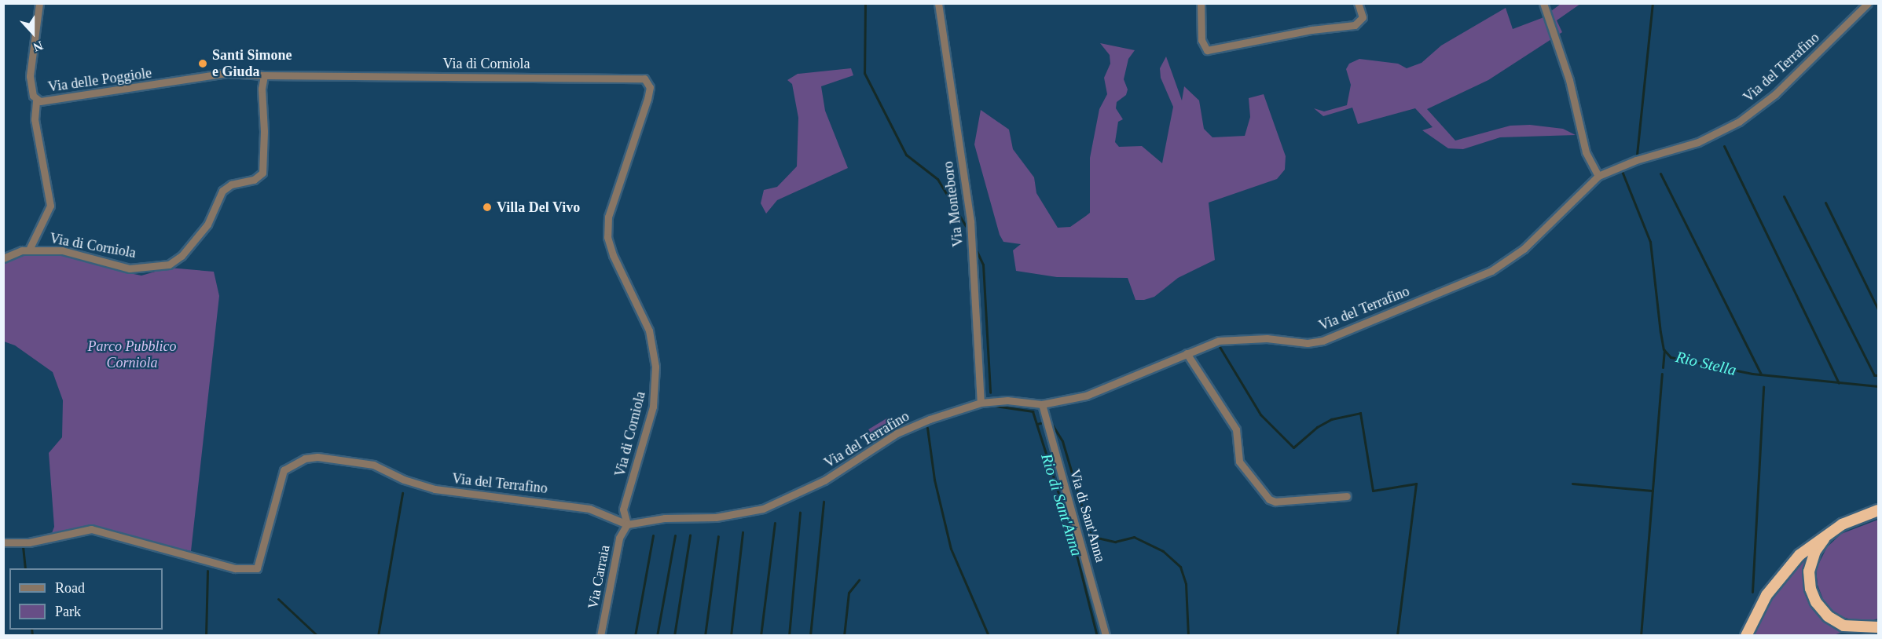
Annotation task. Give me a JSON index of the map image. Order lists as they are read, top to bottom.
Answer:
{
  "streets": {
    "street": [
      "Via di Corniola",
      "Via del Terrafino",
      "Via delle Poggiole",
      "Via Monteboro",
      "Via di Sant'Anna",
      "Via Carraia"
    ]
  },
  "crossings": [
    ["Via di Corniola", "Via del Terrafino"],
    ["Via di Corniola", "Via delle Poggiole"],
    ["Via di Corniola", "Via Carraia"],
    ["Via del Terrafino", "Via Monteboro"],
    ["Via del Terrafino", "Via di Sant'Anna"],
    ["Via del Terrafino", "Via Carraia"]
  ],
  "water": ["Rio Stella", "Rio di Sant'Anna"],
  "parks": ["Parco Pubblico Corniola"],
  "places": ["Santi Simone e Giuda", "Villa Del Vivo"],
  "legend": ["Road", "Park"],
  "north": "bottom"
}
